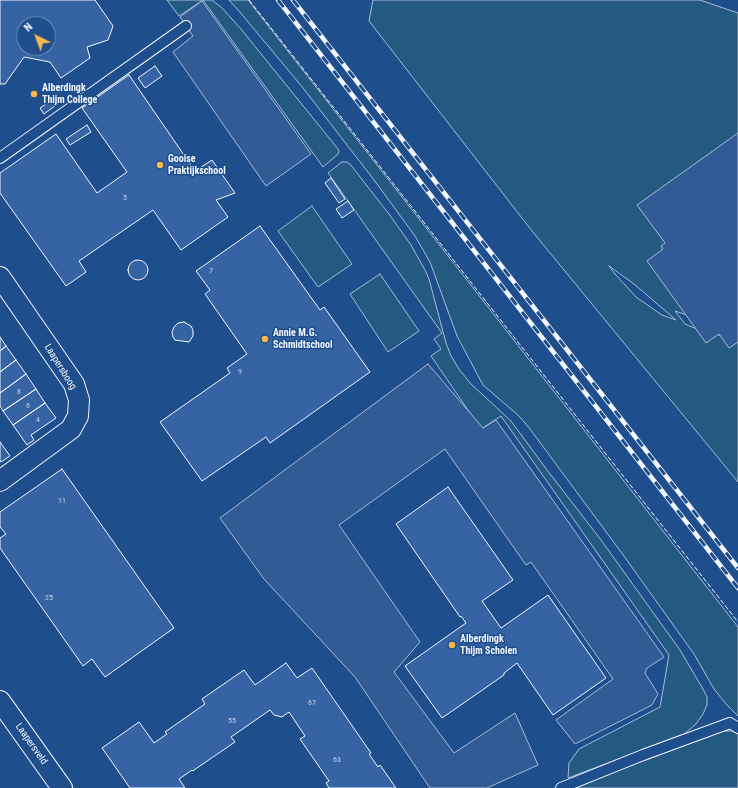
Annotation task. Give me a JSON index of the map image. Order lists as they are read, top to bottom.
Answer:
{
  "streets": {
    "street": ["Laapersboog", "Laapersveld"]
  },
  "places": [
    "Alberdingk Thijm College",
    "Gooise Praktijkschool",
    "Annie M.G. Schmidtschool",
    "Alberdingk Thijm Scholen"
  ],
  "house_numbers": [
    "5",
    "7",
    "9",
    "8",
    "6",
    "4",
    "11",
    "25",
    "67",
    "55",
    "63"
  ],
  "north": "top left"
}
